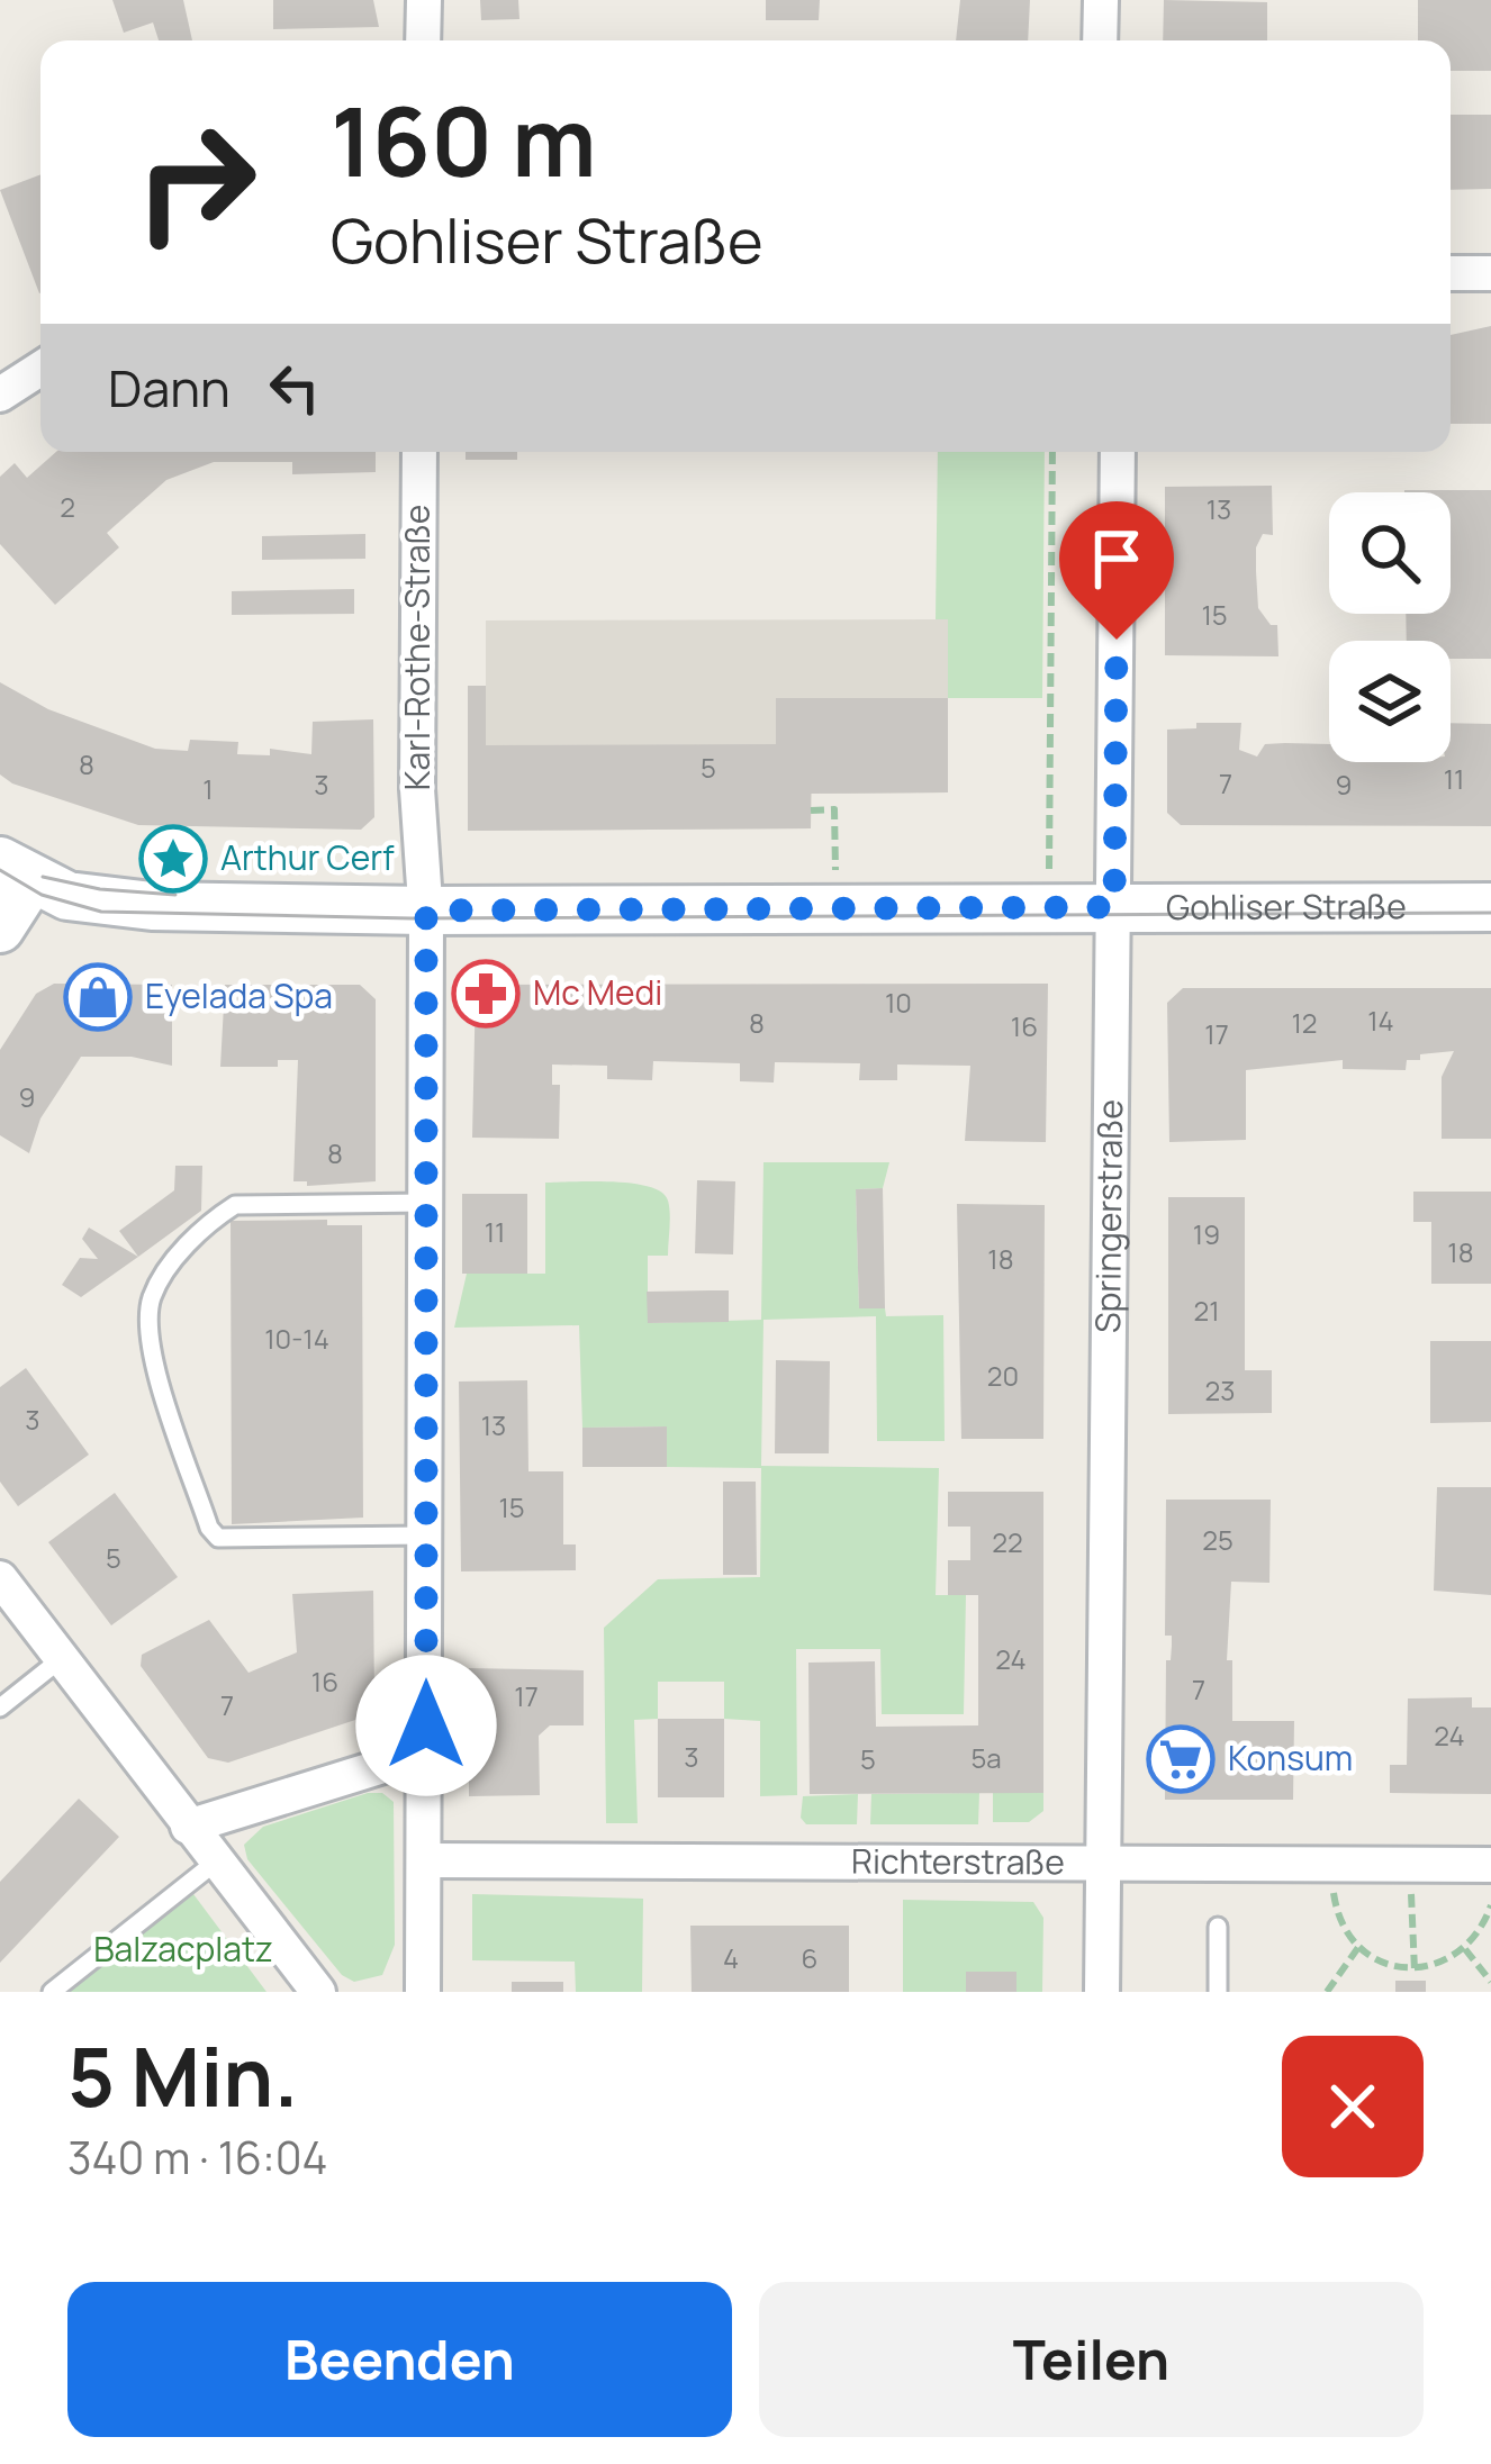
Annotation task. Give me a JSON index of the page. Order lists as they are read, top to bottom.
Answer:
{
  "streets": {
    "main road": ["Gohliser Straße"],
    "street": ["Karl-Rothe-Straße", "Springerstraße", "Richterstraße"]
  },
  "crossings": [
    ["Karl-Rothe-Straße", "Gohliser Straße"],
    ["Karl-Rothe-Straße", "Richterstraße"],
    ["Gohliser Straße", "Springerstraße"],
    ["Springerstraße", "Richterstraße"]
  ],
  "parks": ["Balzacplatz"],
  "places": {
    "place": ["Arthur Cerf"],
    "pharmacy": ["Mc Medi"],
    "shop": ["Eyelada Spa"],
    "supermarket": ["Konsum"]
  },
  "house_numbers": [
    "2",
    "13",
    "15",
    "8",
    "5",
    "11",
    "7",
    "3",
    "9",
    "1",
    "10",
    "14",
    "8",
    "12",
    "16",
    "17",
    "9",
    "8",
    "11",
    "19",
    "18",
    "18",
    "21",
    "10-14",
    "20",
    "23",
    "3",
    "13",
    "15",
    "25",
    "22",
    "5",
    "24",
    "16",
    "7",
    "17",
    "7",
    "24",
    "3",
    "5a",
    "5",
    "4",
    "6"
  ],
  "page": {
    "turn": ["160 m", "Gohliser Straße"],
    "then": "Dann",
    "heading": ["5 Min.", "340 m · 16:04"],
    "buttons": ["Beenden", "Teilen"]
  }
}
